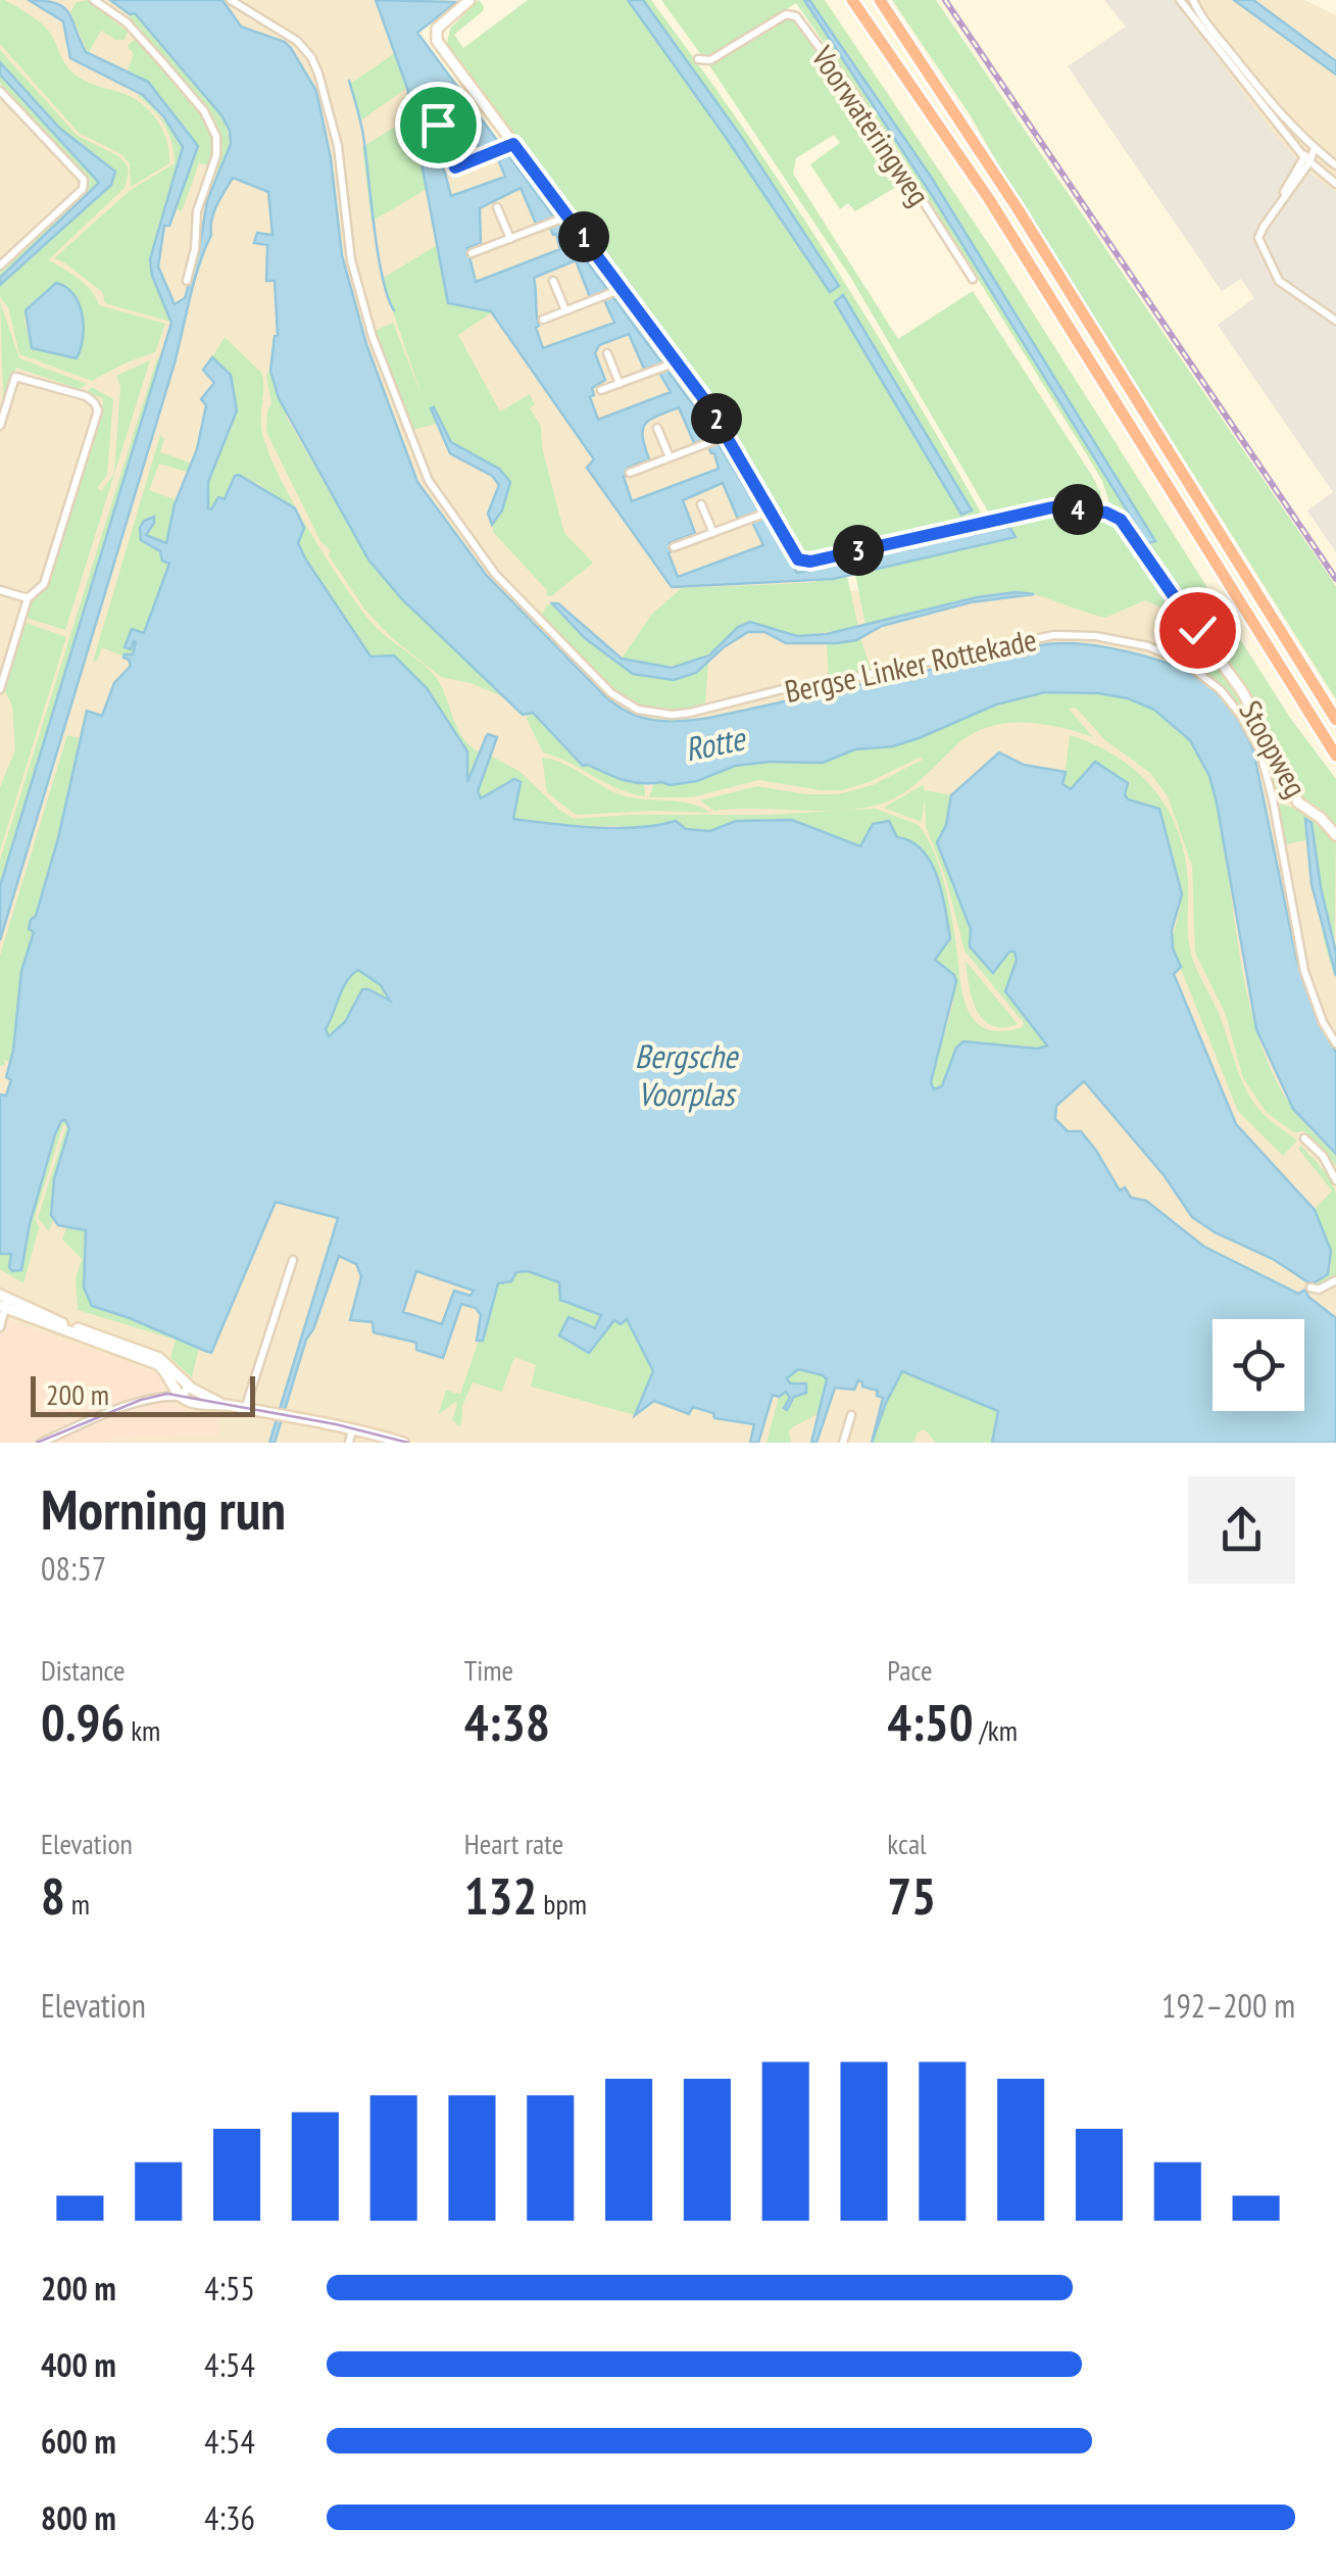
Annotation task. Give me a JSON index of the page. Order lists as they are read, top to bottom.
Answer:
{
  "streets": {
    "street": ["Voorwateringweg", "Bergse Linker Rottekade", "Stoopweg"]
  },
  "water": ["Rotte", "Bergsche Voorplas"],
  "scale_bar": "200 m",
  "page": {
    "pins": [
      "1",
      "2",
      "4",
      "3"
    ],
    "scale": "200 m",
    "heading": ["Morning run", "08:57"],
    "stats": [
      ["Distance", "0.96 km"],
      ["Time", "4:38"],
      ["Pace", "4:50 /km"],
      ["Elevation", "8 m"],
      ["Heart rate", "132 bpm"],
      ["kcal", "75"]
    ],
    "chart": ["Elevation", "192–200 m"],
    "list": [
      {
        "name": "200 m",
        "note": "4:55"
      },
      {
        "name": "400 m",
        "note": "4:54"
      },
      {
        "name": "600 m",
        "note": "4:54"
      },
      {
        "name": "800 m",
        "note": "4:36"
      }
    ]
  }
}
